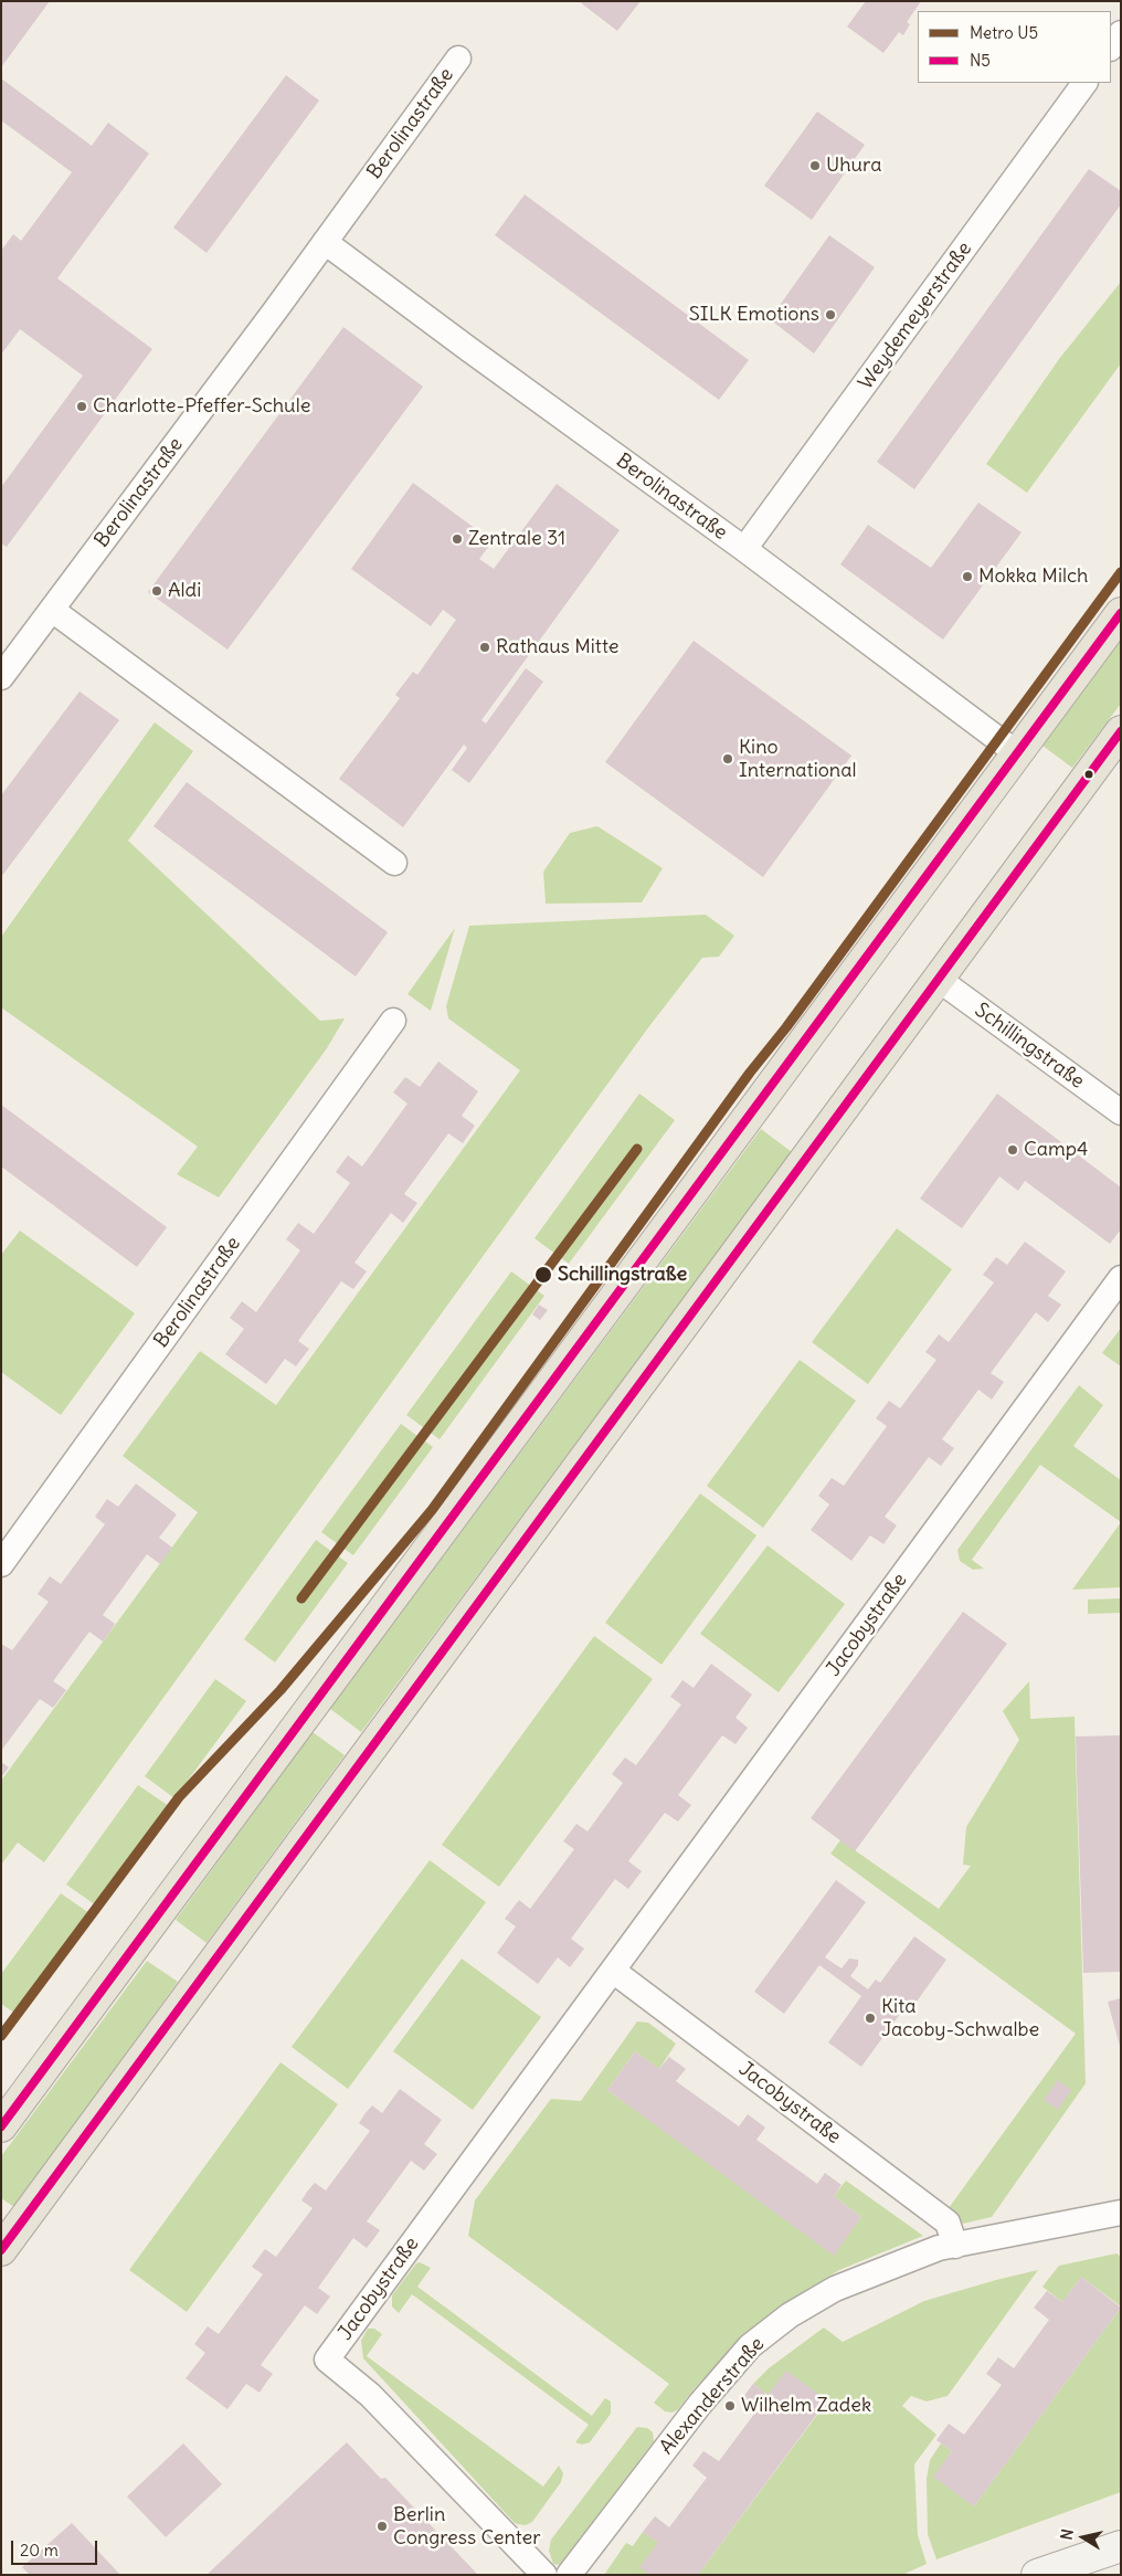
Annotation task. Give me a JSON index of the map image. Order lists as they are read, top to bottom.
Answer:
{
  "streets": {
    "street": [
      "Berolinastraße",
      "Weydemeyerstraße",
      "Schillingstraße",
      "Jacobystraße",
      "Alexanderstraße"
    ]
  },
  "crossings": [
    ["Berolinastraße", "Weydemeyerstraße"],
    ["Jacobystraße", "Alexanderstraße"]
  ],
  "places": [
    "Uhura",
    "SILK Emotions",
    "Charlotte-Pfeffer-Schule",
    "Zentrale 31",
    "Mokka Milch",
    "Aldi",
    "Rathaus Mitte",
    "Kino International",
    "Camp4",
    "Schillingstraße",
    "Kita Jacoby-Schwalbe",
    "Wilhelm Zadek",
    "Berlin Congress Center"
  ],
  "lines": ["metro line U5", "transit line N5"],
  "legend": ["Metro U5", "N5"],
  "scale_bar": "20 m",
  "north": "left"
}
